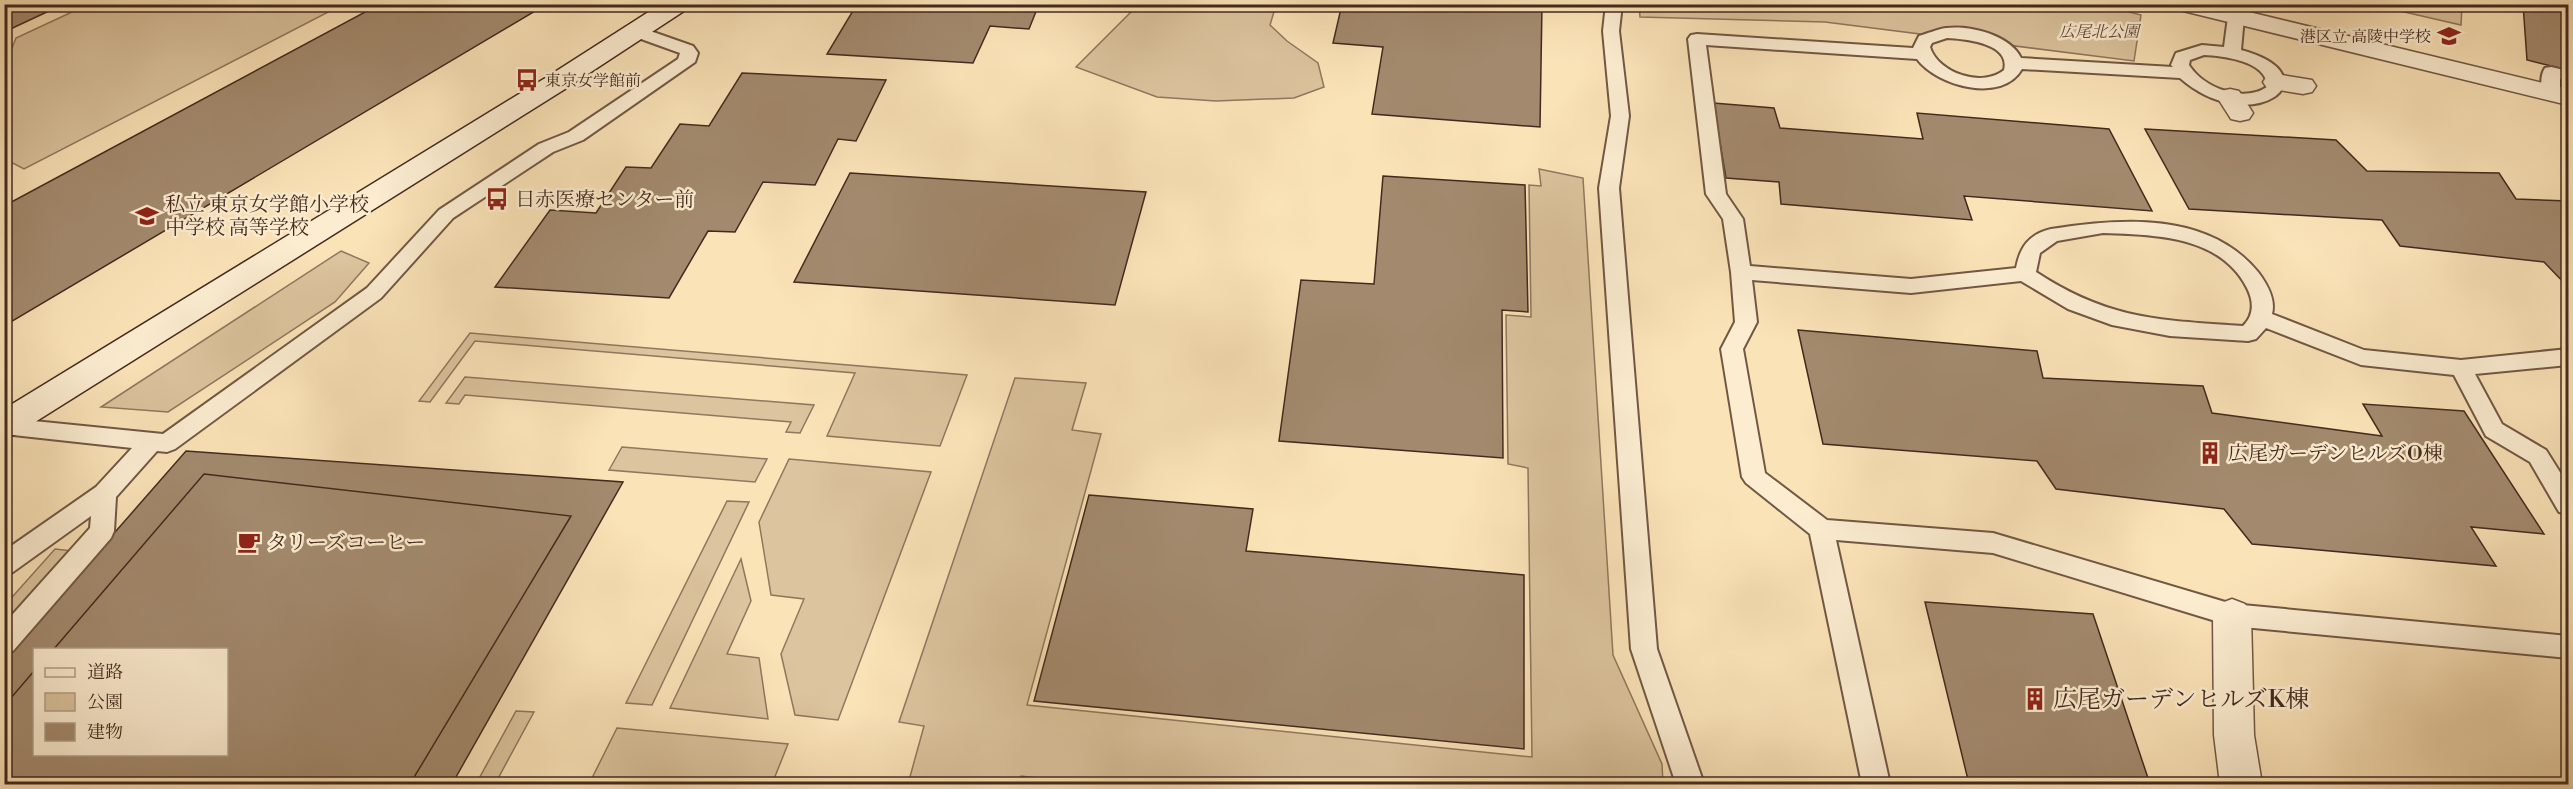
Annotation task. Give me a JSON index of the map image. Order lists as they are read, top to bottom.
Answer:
{
  "parks": ["広尾北公園"],
  "places": {
    "school or university": ["港区立 高陵中学校", "私立 東京女学館小学校 中学校 高等学校"],
    "bus stop": ["東京女学館前", "日赤医療センター前"],
    "building": ["広尾ガーデンヒルズO棟", "広尾ガーデンヒルズK棟"],
    "cafe": ["タリーズコーヒー"]
  },
  "legend": ["道路", "公園", "建物"]
}
